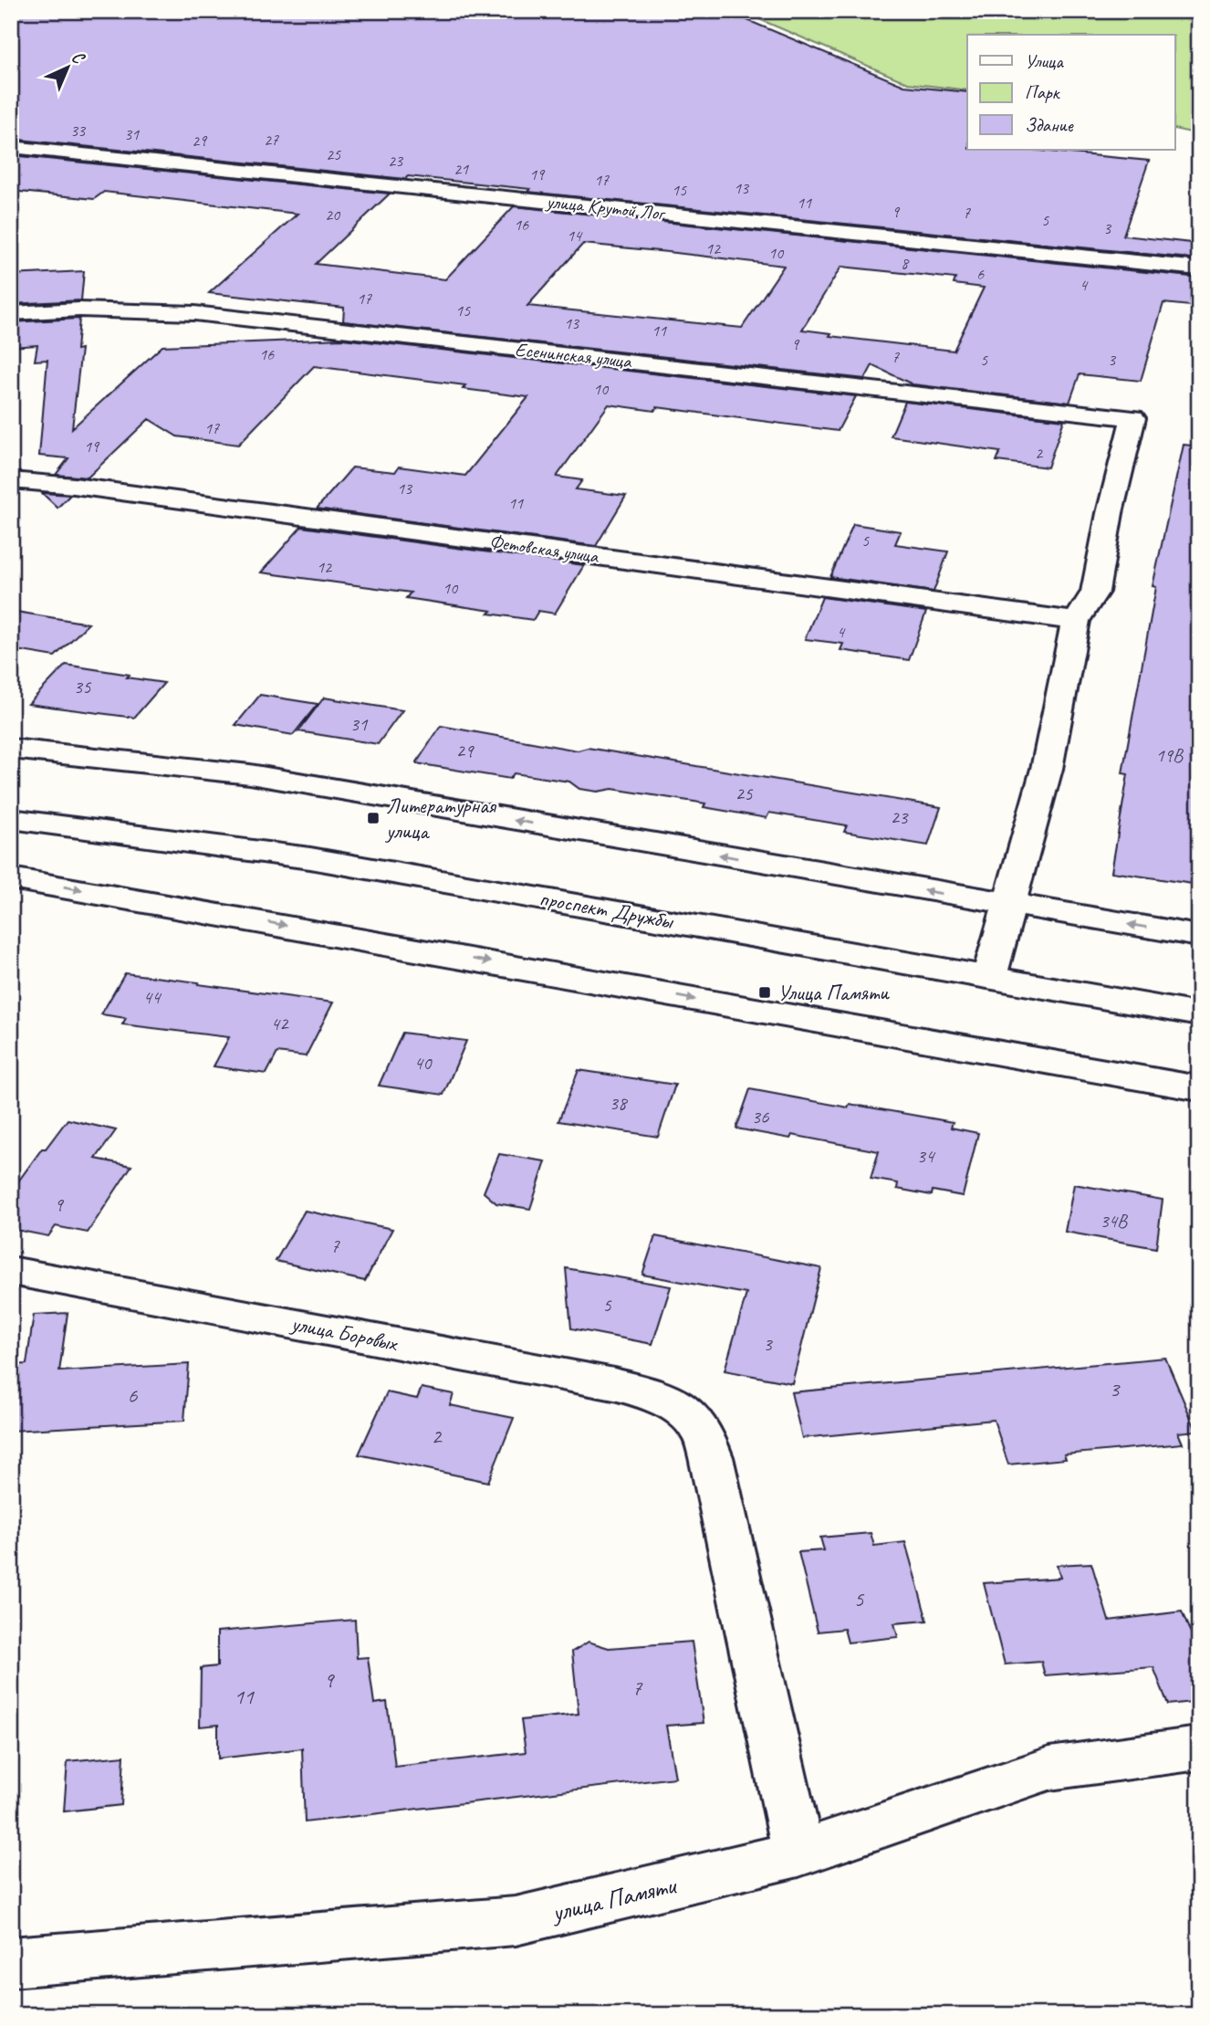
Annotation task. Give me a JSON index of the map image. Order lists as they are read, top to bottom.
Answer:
{
  "streets": {
    "street": [
      "улица Крутой Лог",
      "Есенинская улица",
      "Фетовская улица",
      "проспект Дружбы",
      "улица Боровых",
      "улица Памяти"
    ]
  },
  "crossings": [
    ["Есенинская улица", "Фетовская улица"],
    ["улица Боровых", "улица Памяти"]
  ],
  "places": {
    "transit": ["Литературная улица", "Улица Памяти"]
  },
  "house_numbers": [
    "33",
    "31",
    "27",
    "29",
    "25",
    "23",
    "21",
    "19",
    "17",
    "13",
    "15",
    "11",
    "9",
    "7",
    "20",
    "5",
    "16",
    "3",
    "14",
    "12",
    "10",
    "8",
    "6",
    "4",
    "17",
    "15",
    "13",
    "11",
    "9",
    "16",
    "7",
    "5",
    "3",
    "10",
    "17",
    "19",
    "2",
    "13",
    "11",
    "5",
    "12",
    "10",
    "4",
    "35",
    "31",
    "29",
    "19В",
    "25",
    "23",
    "44",
    "42",
    "40",
    "38",
    "36",
    "34",
    "9",
    "34В",
    "7",
    "5",
    "3",
    "3",
    "6",
    "2",
    "5",
    "9",
    "7",
    "11"
  ],
  "legend": ["Улица", "Парк", "Здание"],
  "north": "top right"
}
